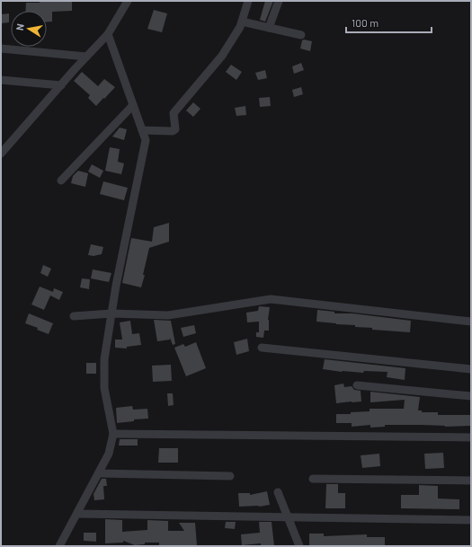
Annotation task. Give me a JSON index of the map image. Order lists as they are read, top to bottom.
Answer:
{
  "scale_bar": "100 m",
  "north": "left"
}
